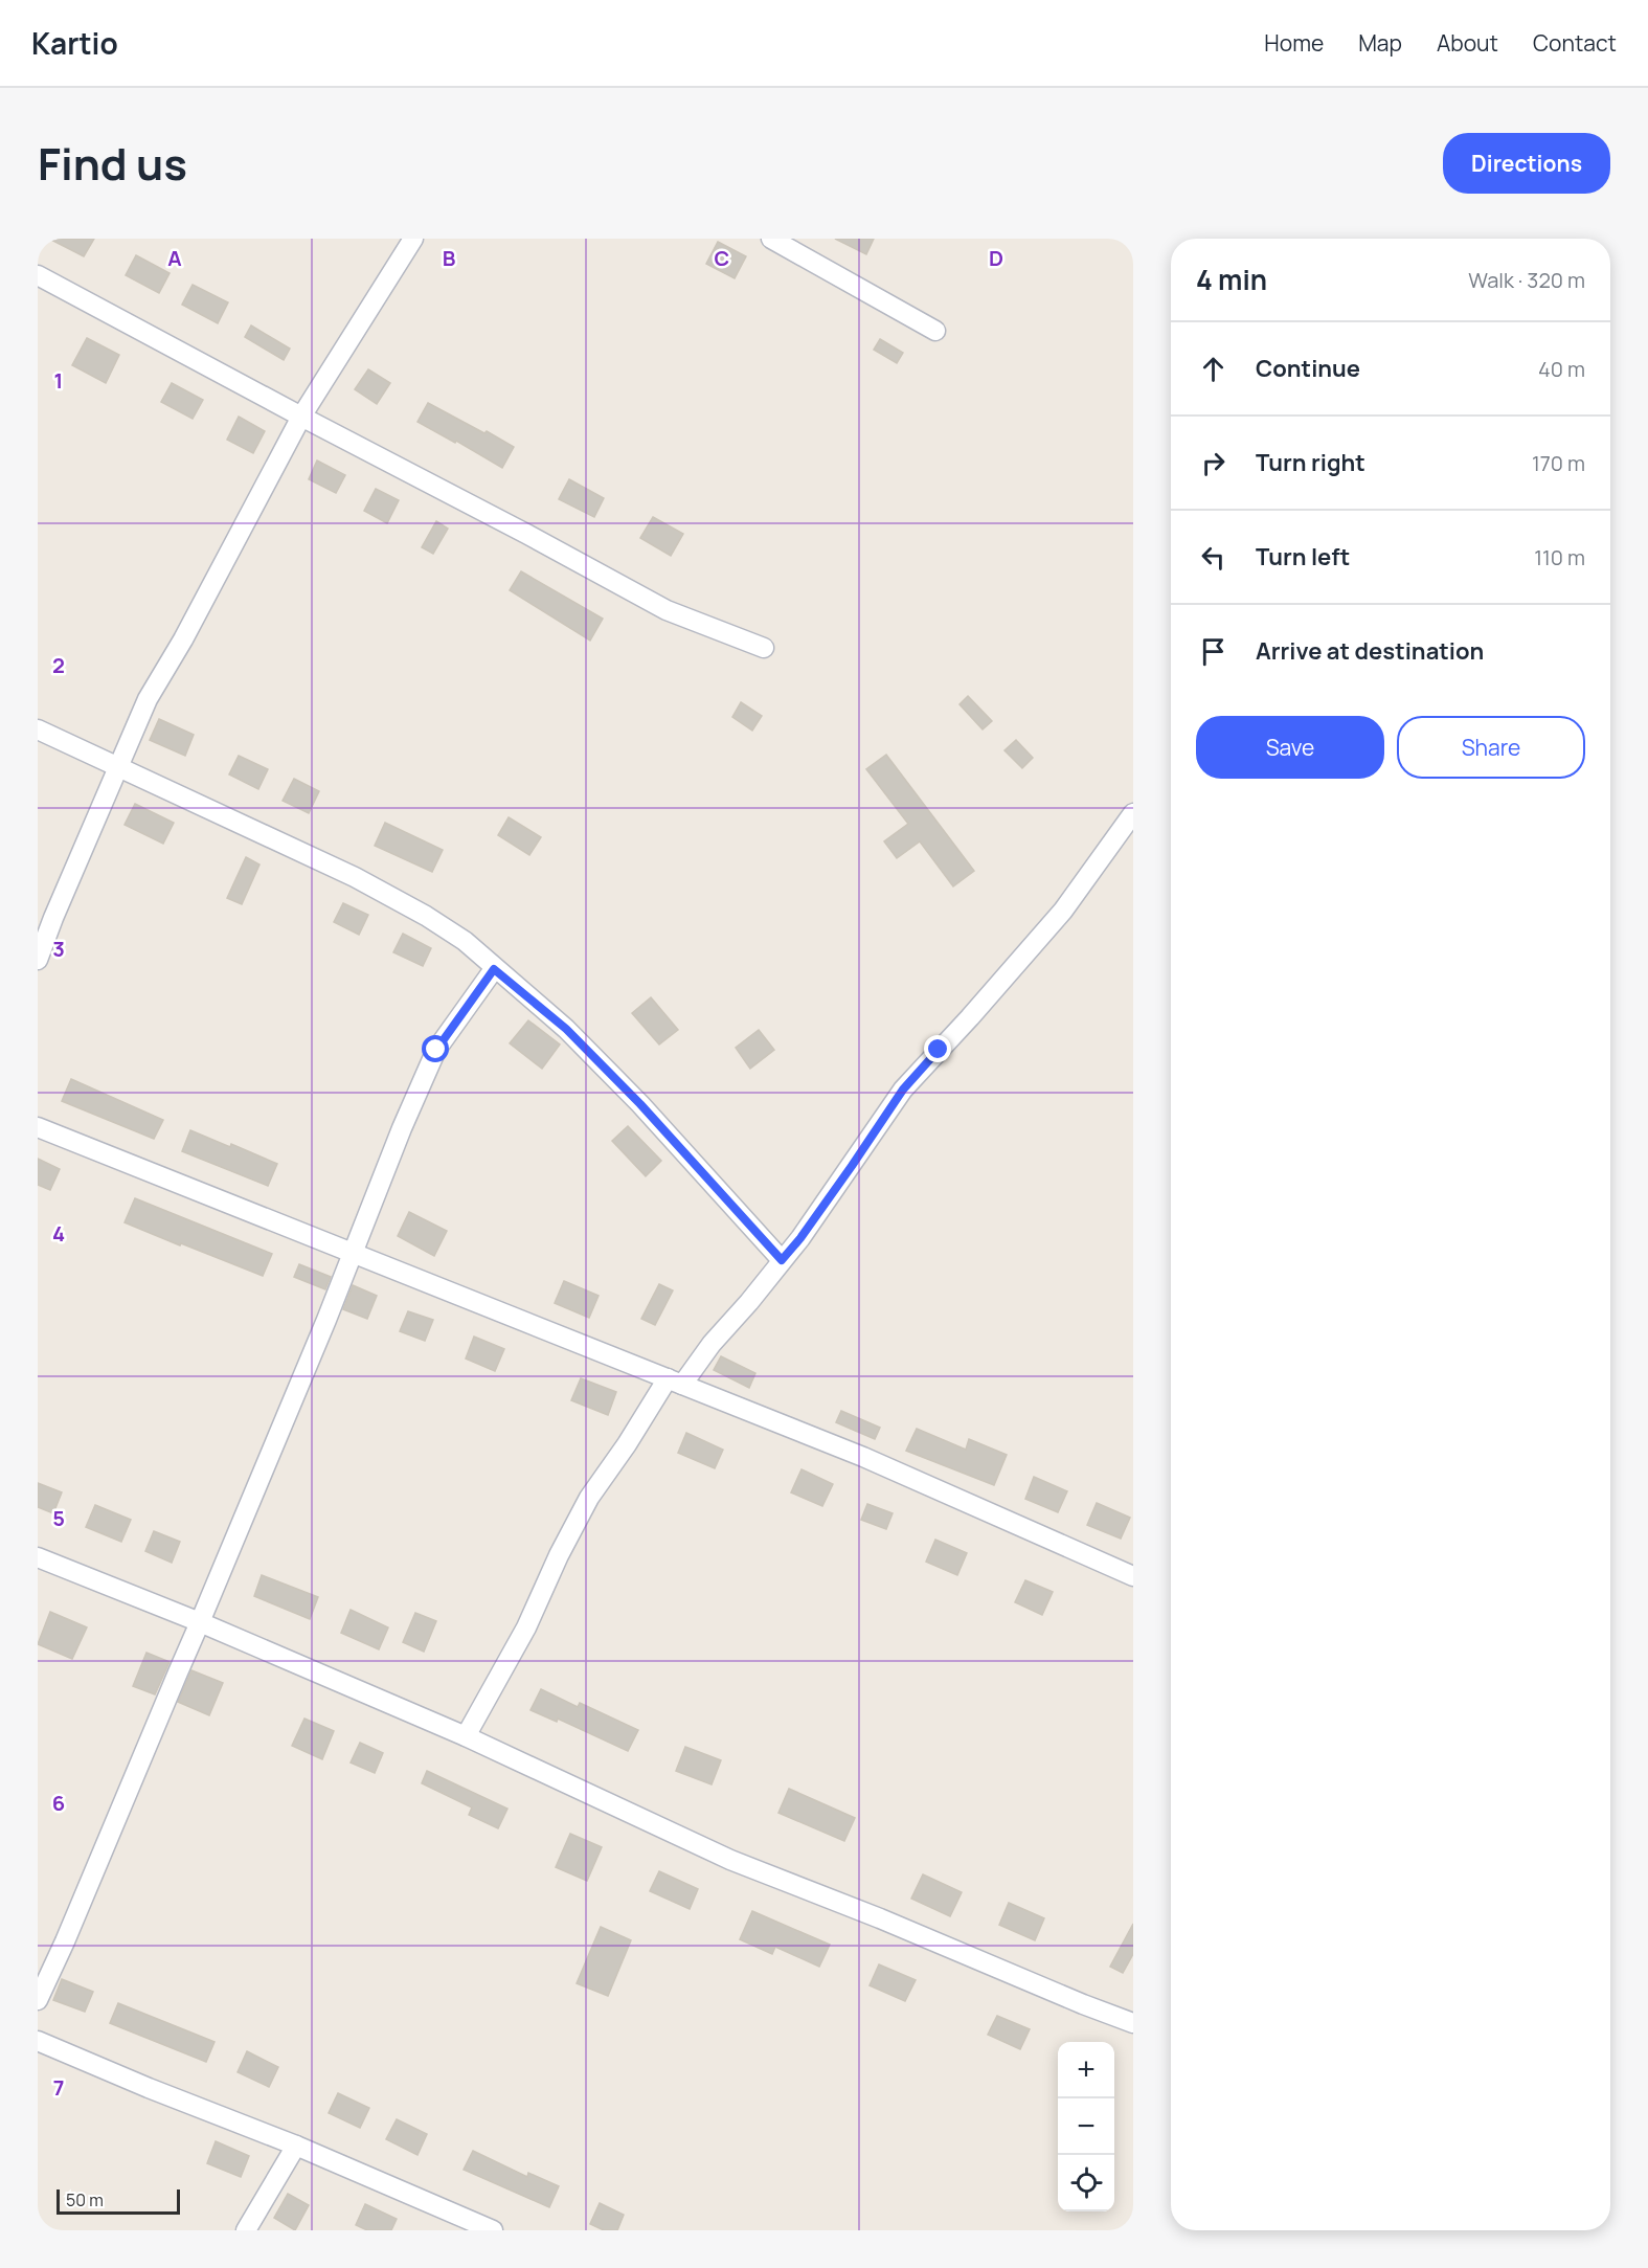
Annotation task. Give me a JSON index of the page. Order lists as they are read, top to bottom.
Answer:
{
  "scale_bar": "50 m",
  "page": {
    "header": "Kartio",
    "nav": [
      "Home",
      "Map",
      "About",
      "Contact"
    ],
    "title": "Find us",
    "buttons": [
      "Directions",
      ["Save", "Share"]
    ],
    "heading": ["4 min", "Walk · 320 m"],
    "list": [
      ["Continue", "40 m"],
      ["Turn right", "170 m"],
      ["Turn left", "110 m"],
      "Arrive at destination"
    ],
    "map_buttons": ["+", "−"],
    "scale": "50 m"
  },
  "grid": {
    "columns": [
      "A",
      "B",
      "C",
      "D"
    ],
    "rows": [
      "1",
      "2",
      "3",
      "4",
      "5",
      "6",
      "7"
    ]
  }
}
